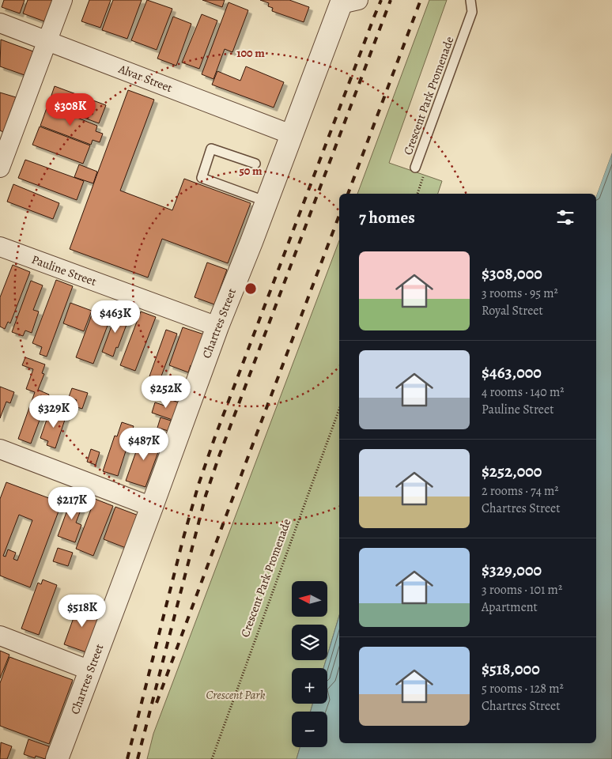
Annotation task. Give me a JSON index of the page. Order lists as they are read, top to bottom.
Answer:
{
  "streets": {
    "street": ["Alvar Street", "Pauline Street", "Chartres Street"],
    "lane": ["Crescent Park Promenade"]
  },
  "crossings": [
    ["Alvar Street", "Chartres Street"],
    ["Pauline Street", "Chartres Street"]
  ],
  "parks": ["Crescent Park"],
  "north": "left",
  "page": {
    "price": [
      "$308K",
      "$463K",
      "$252K",
      "$329K",
      "$487K",
      "$217K",
      "$518K"
    ],
    "heading": "7 homes",
    "list": [
      {
        "name": "$308,000",
        "note": "3 rooms · 95 m² · Royal Street"
      },
      {
        "name": "$463,000",
        "note": "4 rooms · 140 m² · Pauline Street"
      },
      {
        "name": "$252,000",
        "note": "2 rooms · 74 m² · Chartres Street"
      },
      {
        "name": "$329,000",
        "note": "3 rooms · 101 m² · Apartment"
      },
      {
        "name": "$518,000",
        "note": "5 rooms · 128 m² · Chartres Street"
      }
    ],
    "map_buttons": ["+", "−"]
  },
  "rings": ["100 m", "50 m"]
}
